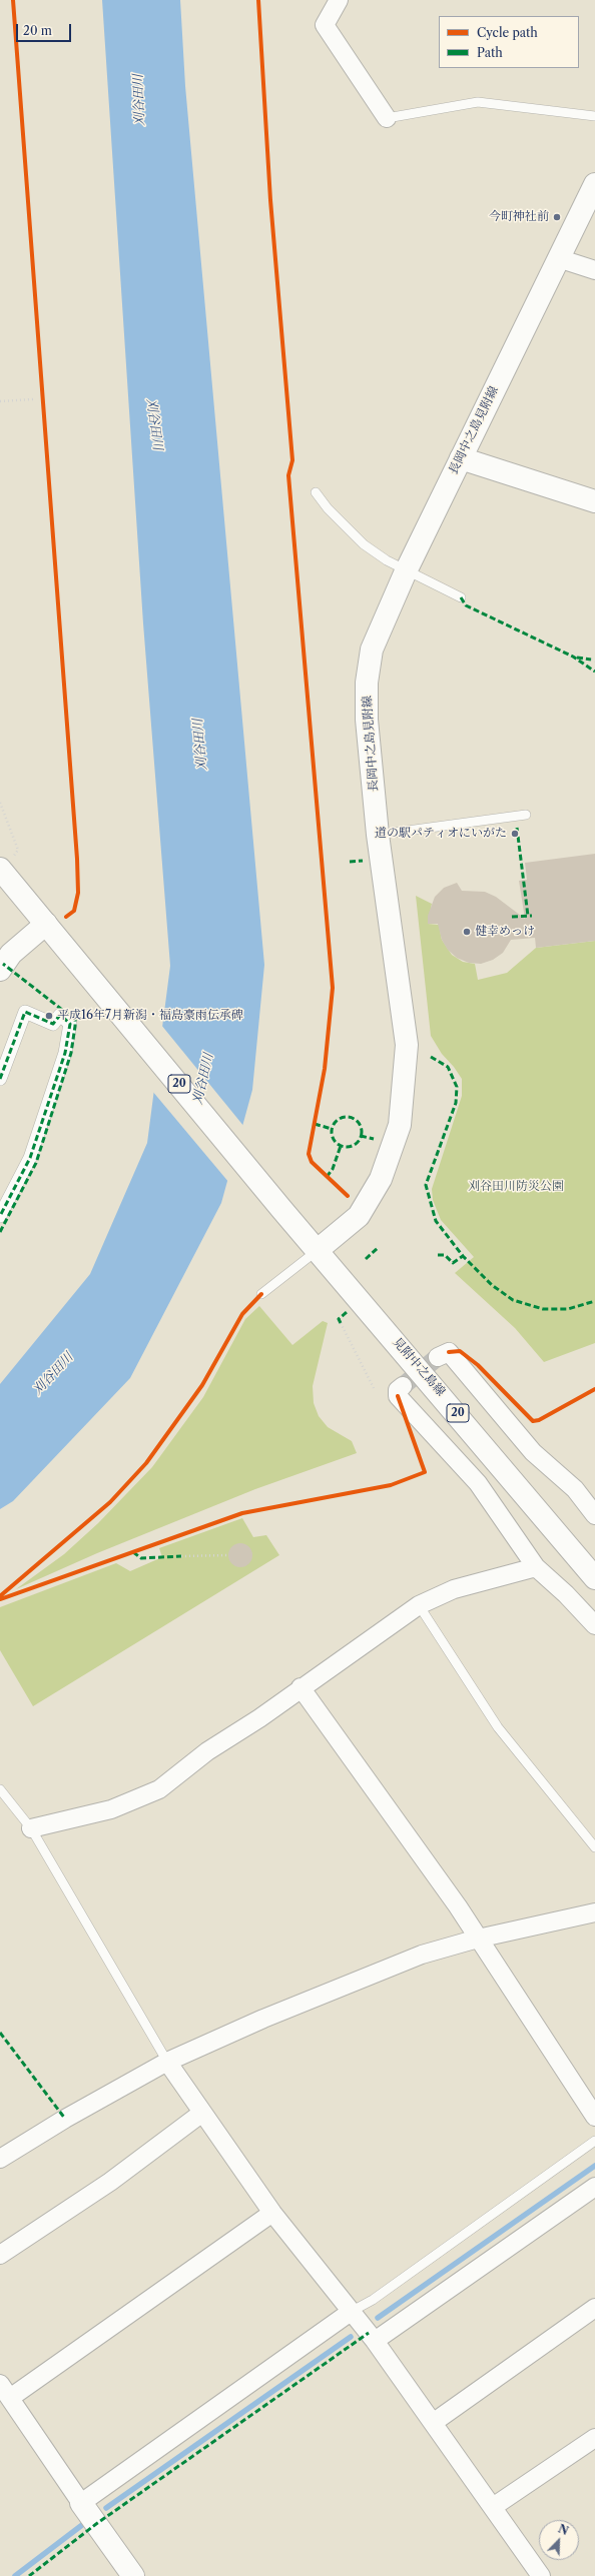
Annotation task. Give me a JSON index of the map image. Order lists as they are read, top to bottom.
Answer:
{
  "streets": {
    "main road": ["長岡中之島見附線", "20", "見附中之島線"]
  },
  "crossings": [
    ["長岡中之島見附線", "20"],
    ["長岡中之島見附線", "見附中之島線"],
    ["20", "見附中之島線"]
  ],
  "water": ["刈谷田川"],
  "parks": ["刈谷田川防災公園"],
  "places": [
    "今町神社前",
    "道の駅パティオにいがた",
    "健幸めっけ",
    "平成16年7月新潟・福島豪雨伝承碑"
  ],
  "legend": ["Cycle path", "Path"],
  "scale_bar": "20 m",
  "north": "top right"
}
